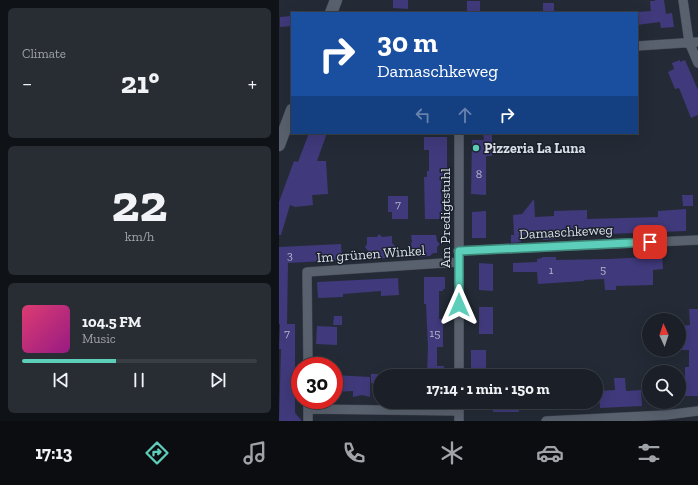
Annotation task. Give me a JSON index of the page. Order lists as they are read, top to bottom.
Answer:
{
  "streets": {
    "street": ["Am Predigtstuhl", "Damaschkeweg", "Im grünen Winkel"]
  },
  "crossings": [
    ["Am Predigtstuhl", "Damaschkeweg"],
    ["Am Predigtstuhl", "Im grünen Winkel"]
  ],
  "places": ["Pizzeria La Luna"],
  "house_numbers": [
    "8",
    "7",
    "3",
    "5",
    "1",
    "7",
    "15"
  ],
  "north": "top",
  "page": {
    "tile": [
      "Climate",
      ["22", "km/h"]
    ],
    "turn": ["30 m", "Damaschkeweg"],
    "heat": ["−", "21°", "+"],
    "song": ["104.5 FM", "Music"],
    "limit": "30",
    "trip": "17:14 · 1 min · 150 m",
    "tabs": "17:13"
  }
}
